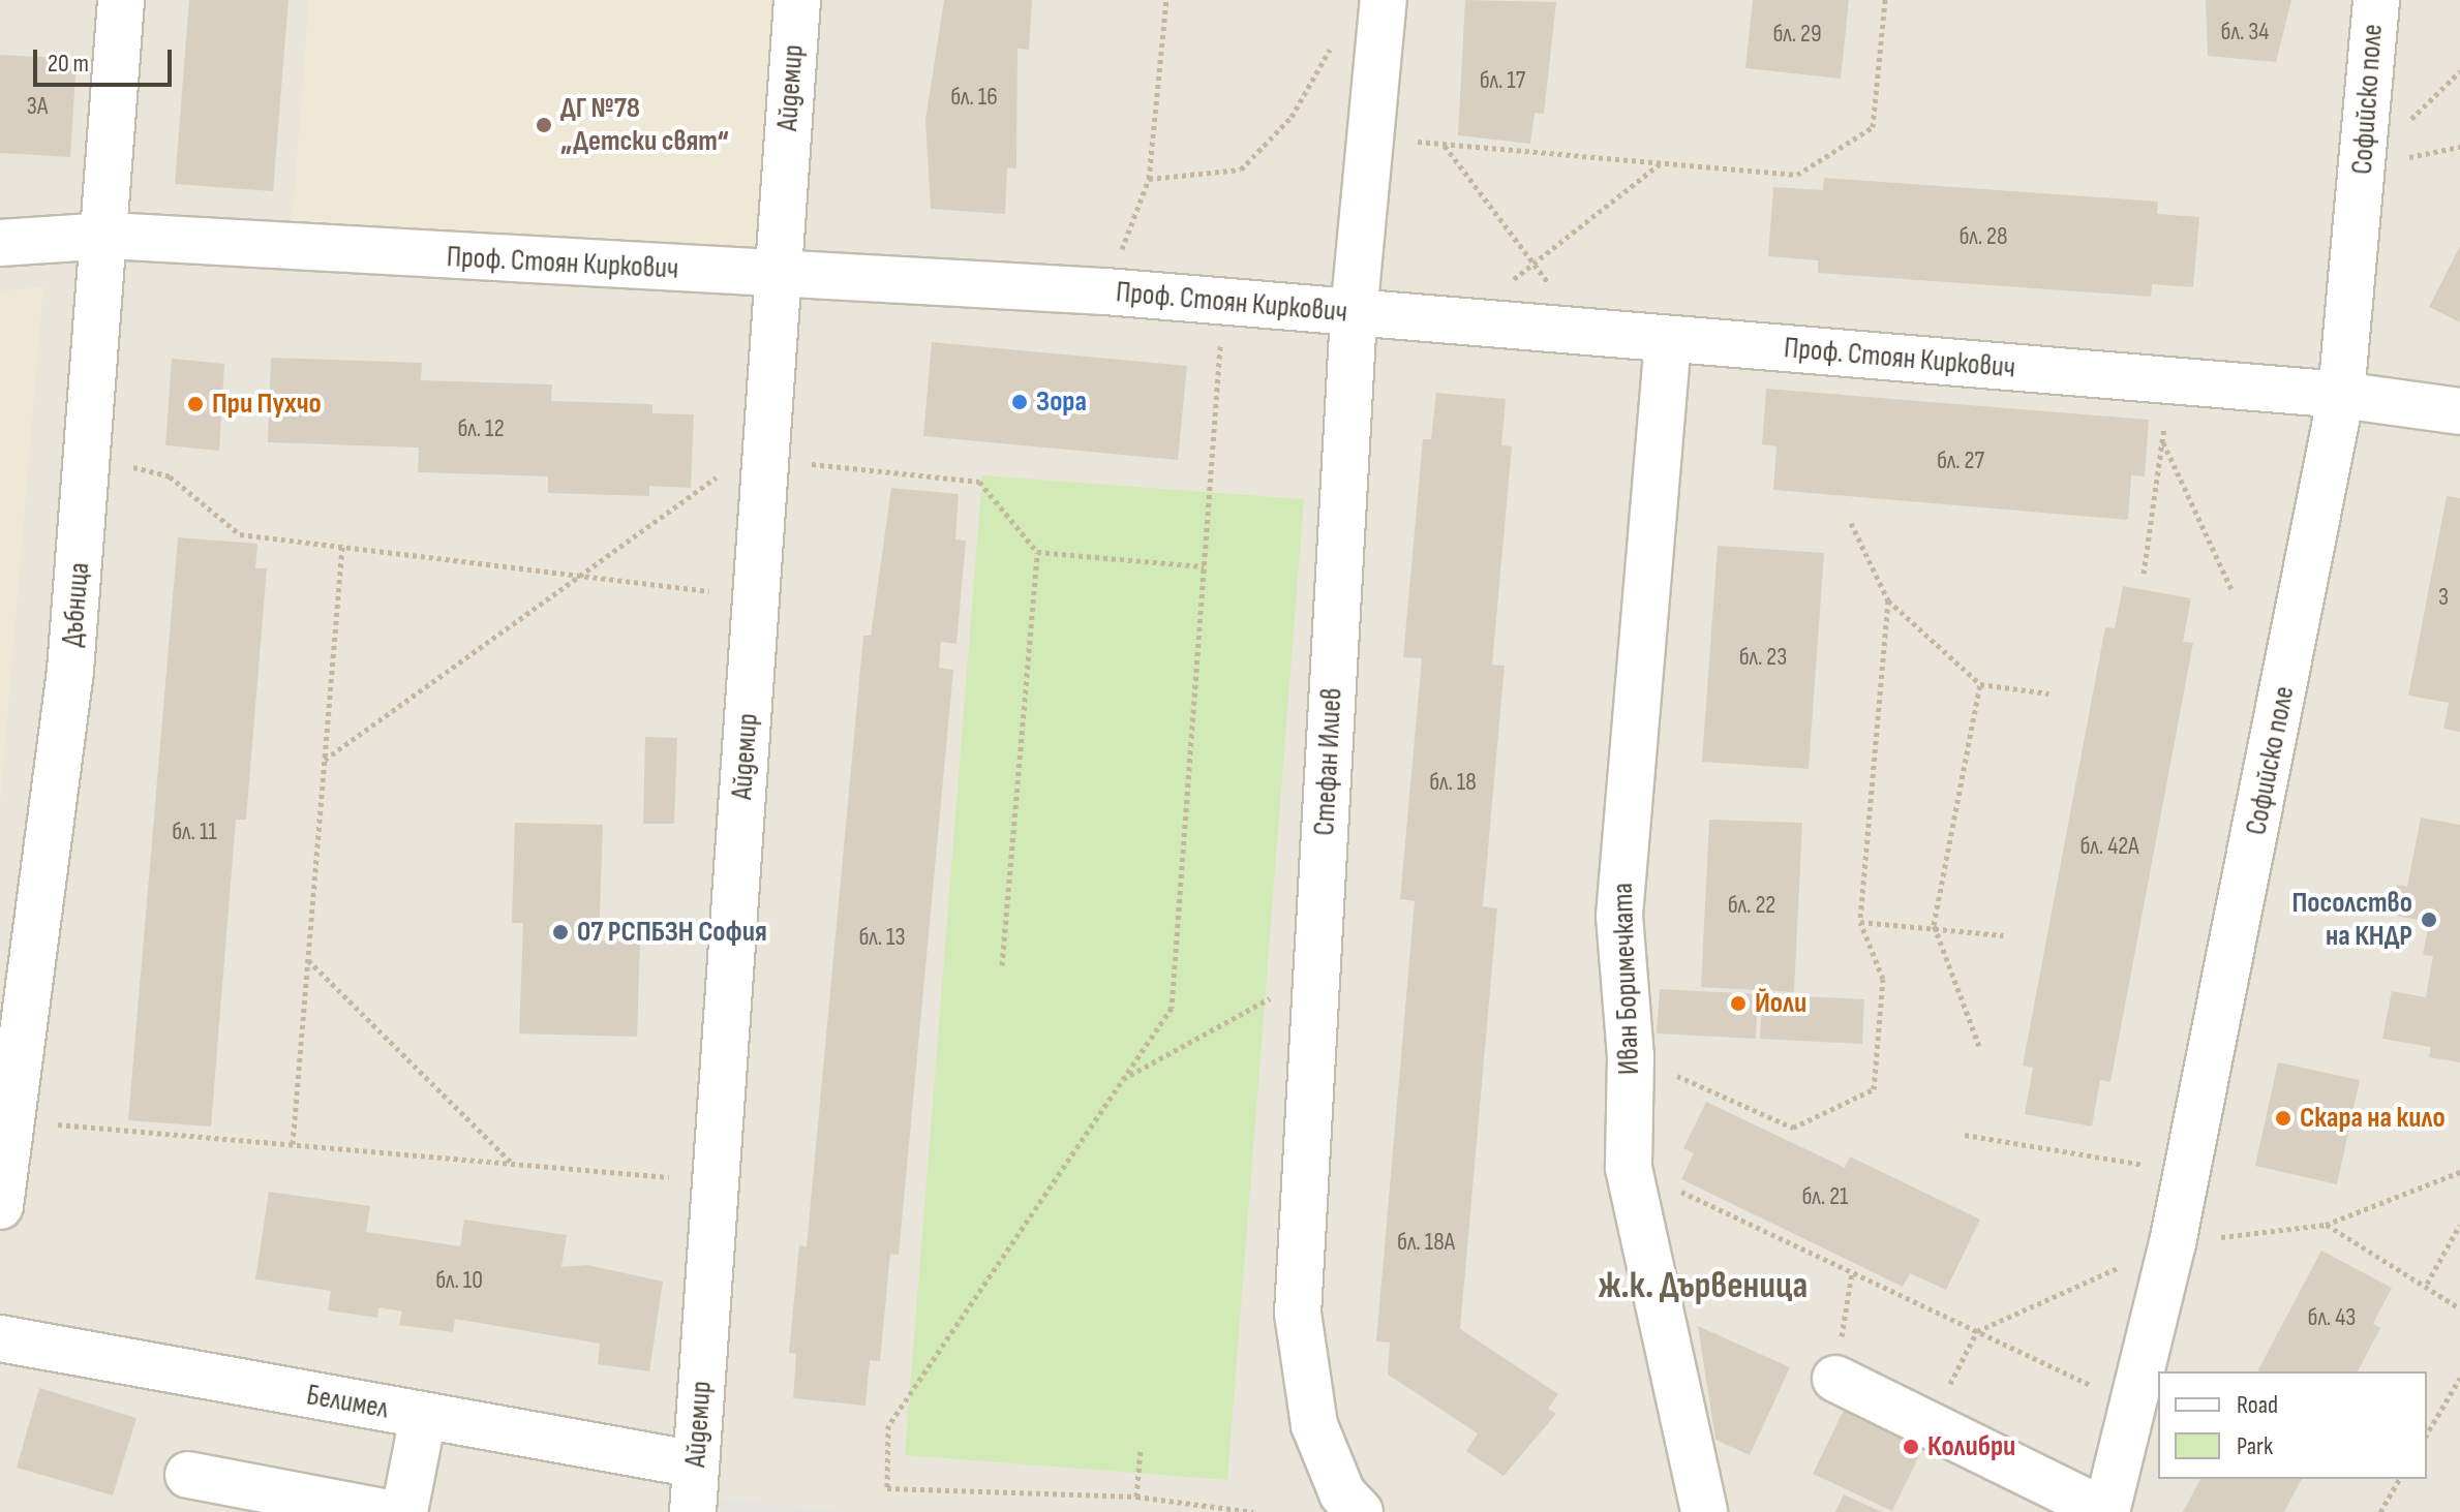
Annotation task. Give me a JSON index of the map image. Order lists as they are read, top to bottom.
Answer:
{
  "streets": {
    "street": [
      "Айдемир",
      "Софийско поле",
      "Проф. Стоян Киркович",
      "Дъбница",
      "Стефан Илиев",
      "Иван Боримечката",
      "Белимел"
    ]
  },
  "crossings": [
    ["Айдемир", "Проф. Стоян Киркович"],
    ["Айдемир", "Белимел"],
    ["Софийско поле", "Проф. Стоян Киркович"],
    ["Проф. Стоян Киркович", "Дъбница"],
    ["Проф. Стоян Киркович", "Стефан Илиев"],
    ["Проф. Стоян Киркович", "Иван Боримечката"]
  ],
  "districts": ["ж.к. Дървеница"],
  "places": [
    "ДГ №78 „Детски свят“",
    "Зора",
    "При Пухчо",
    "Посолство на КНДР",
    "07 РСПБЗН София",
    "Йоли",
    "Скара на кило",
    "Колибри"
  ],
  "house_numbers": [
    "бл. 34",
    "бл. 29",
    "бл. 17",
    "бл. 16",
    "3А",
    "бл. 28",
    "бл. 12",
    "бл. 27",
    "3",
    "бл. 23",
    "бл. 18",
    "бл. 11",
    "бл. 42А",
    "бл. 22",
    "бл. 13",
    "бл. 21",
    "бл. 18А",
    "бл. 10",
    "бл. 43"
  ],
  "legend": ["Road", "Park"],
  "scale_bar": "20 m"
}
